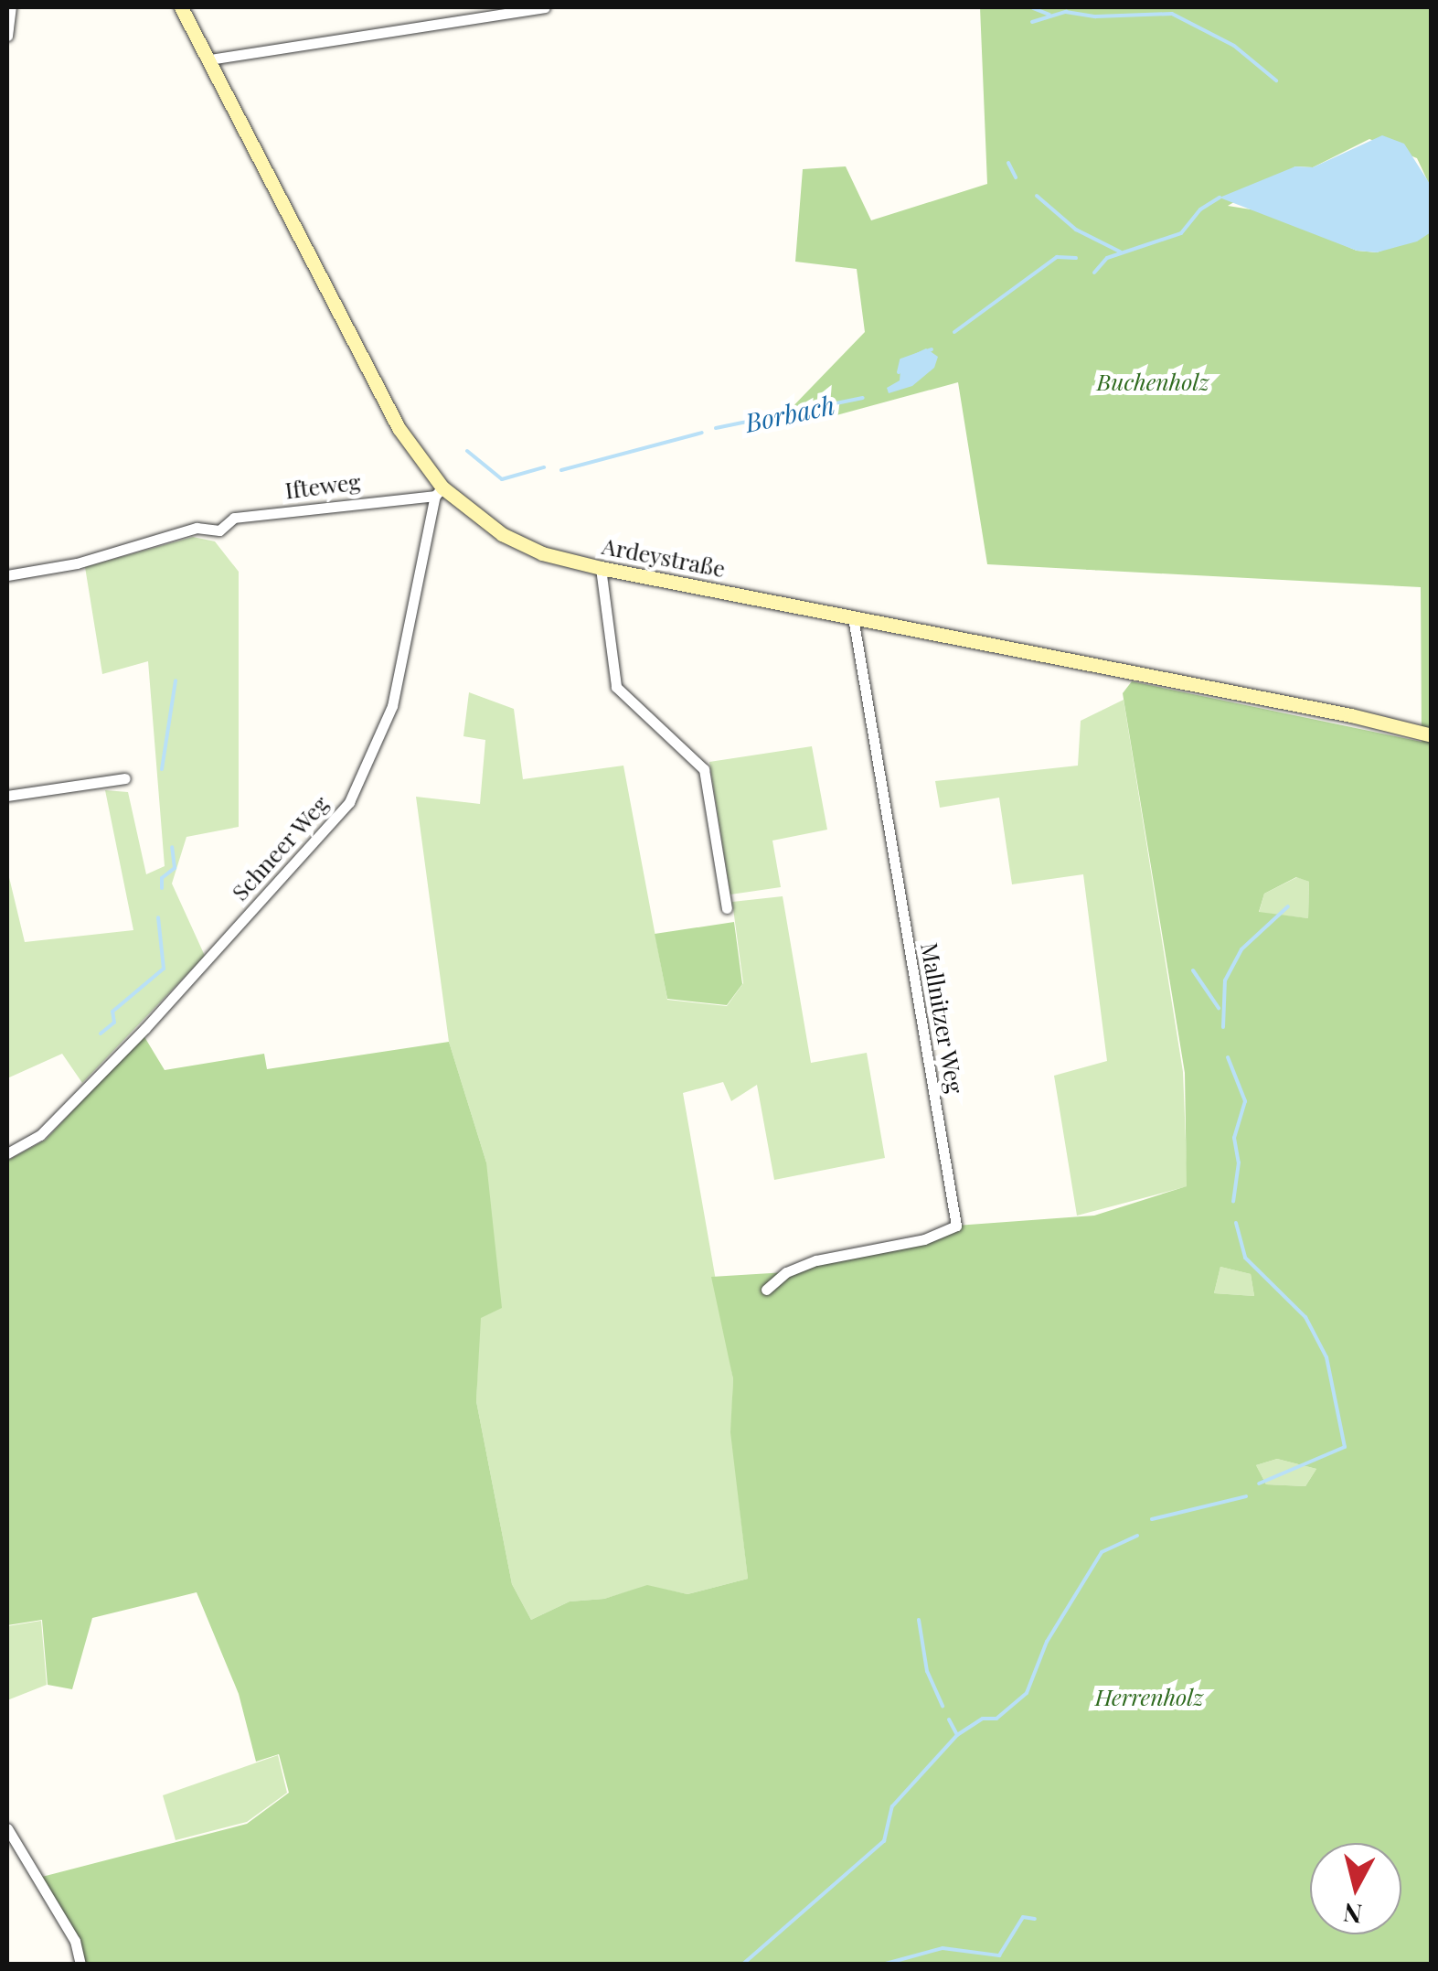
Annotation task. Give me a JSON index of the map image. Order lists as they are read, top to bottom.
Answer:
{
  "streets": {
    "main road": ["Ardeystraße"],
    "street": ["Ifteweg", "Schneer Weg", "Mallnitzer Weg"]
  },
  "crossings": [
    ["Ifteweg", "Ardeystraße"],
    ["Ifteweg", "Schneer Weg"],
    ["Ardeystraße", "Schneer Weg"],
    ["Ardeystraße", "Mallnitzer Weg"]
  ],
  "water": ["Borbach"],
  "parks": ["Buchenholz", "Herrenholz"],
  "north": "bottom"
}
